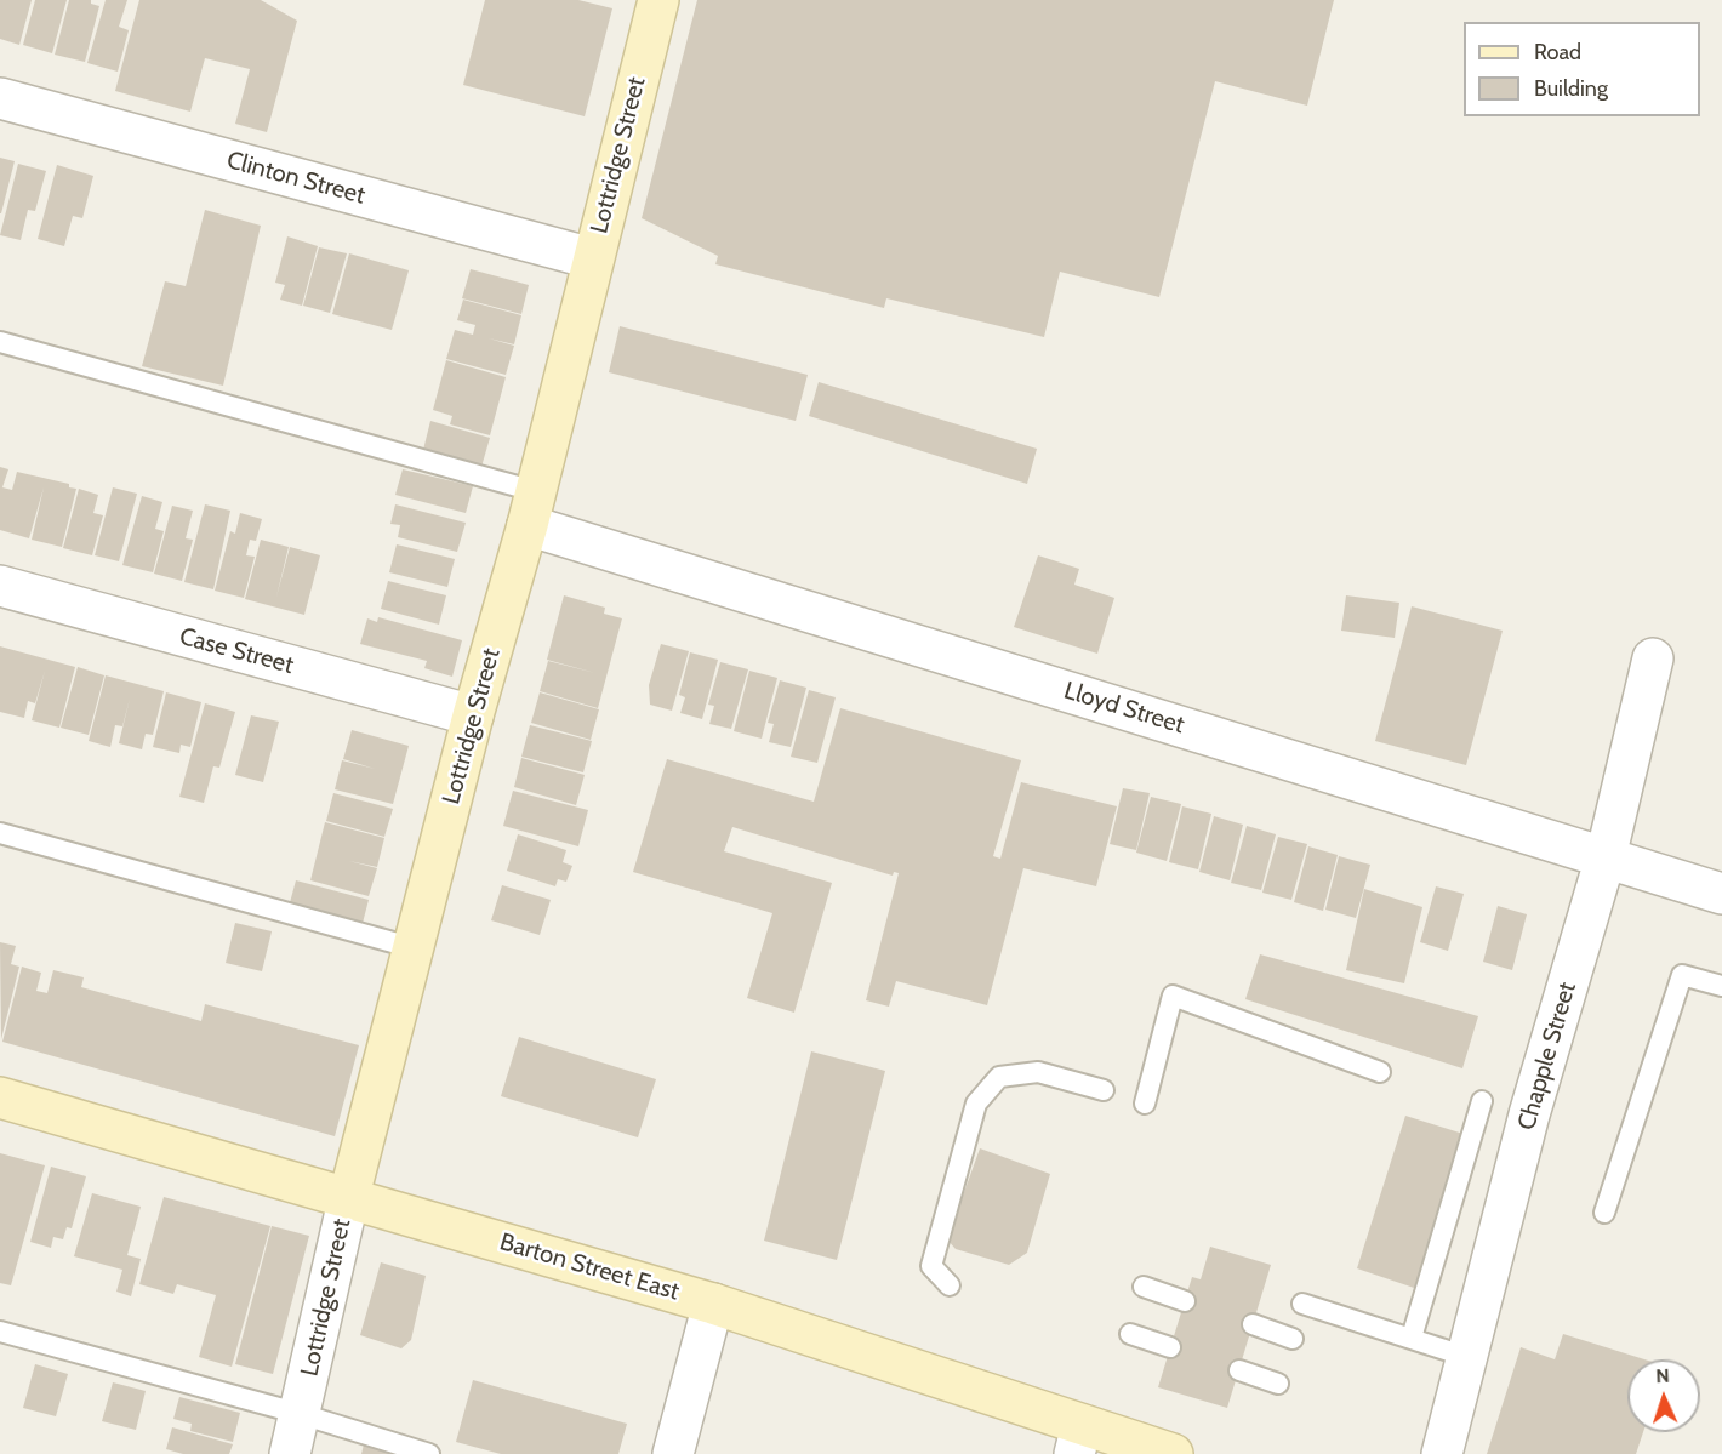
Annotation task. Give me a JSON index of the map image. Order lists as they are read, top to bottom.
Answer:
{
  "streets": {
    "main road": ["Lottridge Street", "Barton Street East"],
    "street": [
      "Clinton Street",
      "Case Street",
      "Lloyd Street",
      "Chapple Street"
    ]
  },
  "crossings": [
    ["Lottridge Street", "Clinton Street"],
    ["Lottridge Street", "Case Street"],
    ["Lottridge Street", "Lloyd Street"],
    ["Lottridge Street", "Barton Street East"],
    ["Lloyd Street", "Chapple Street"]
  ],
  "legend": ["Road", "Building"],
  "north": "top"
}
